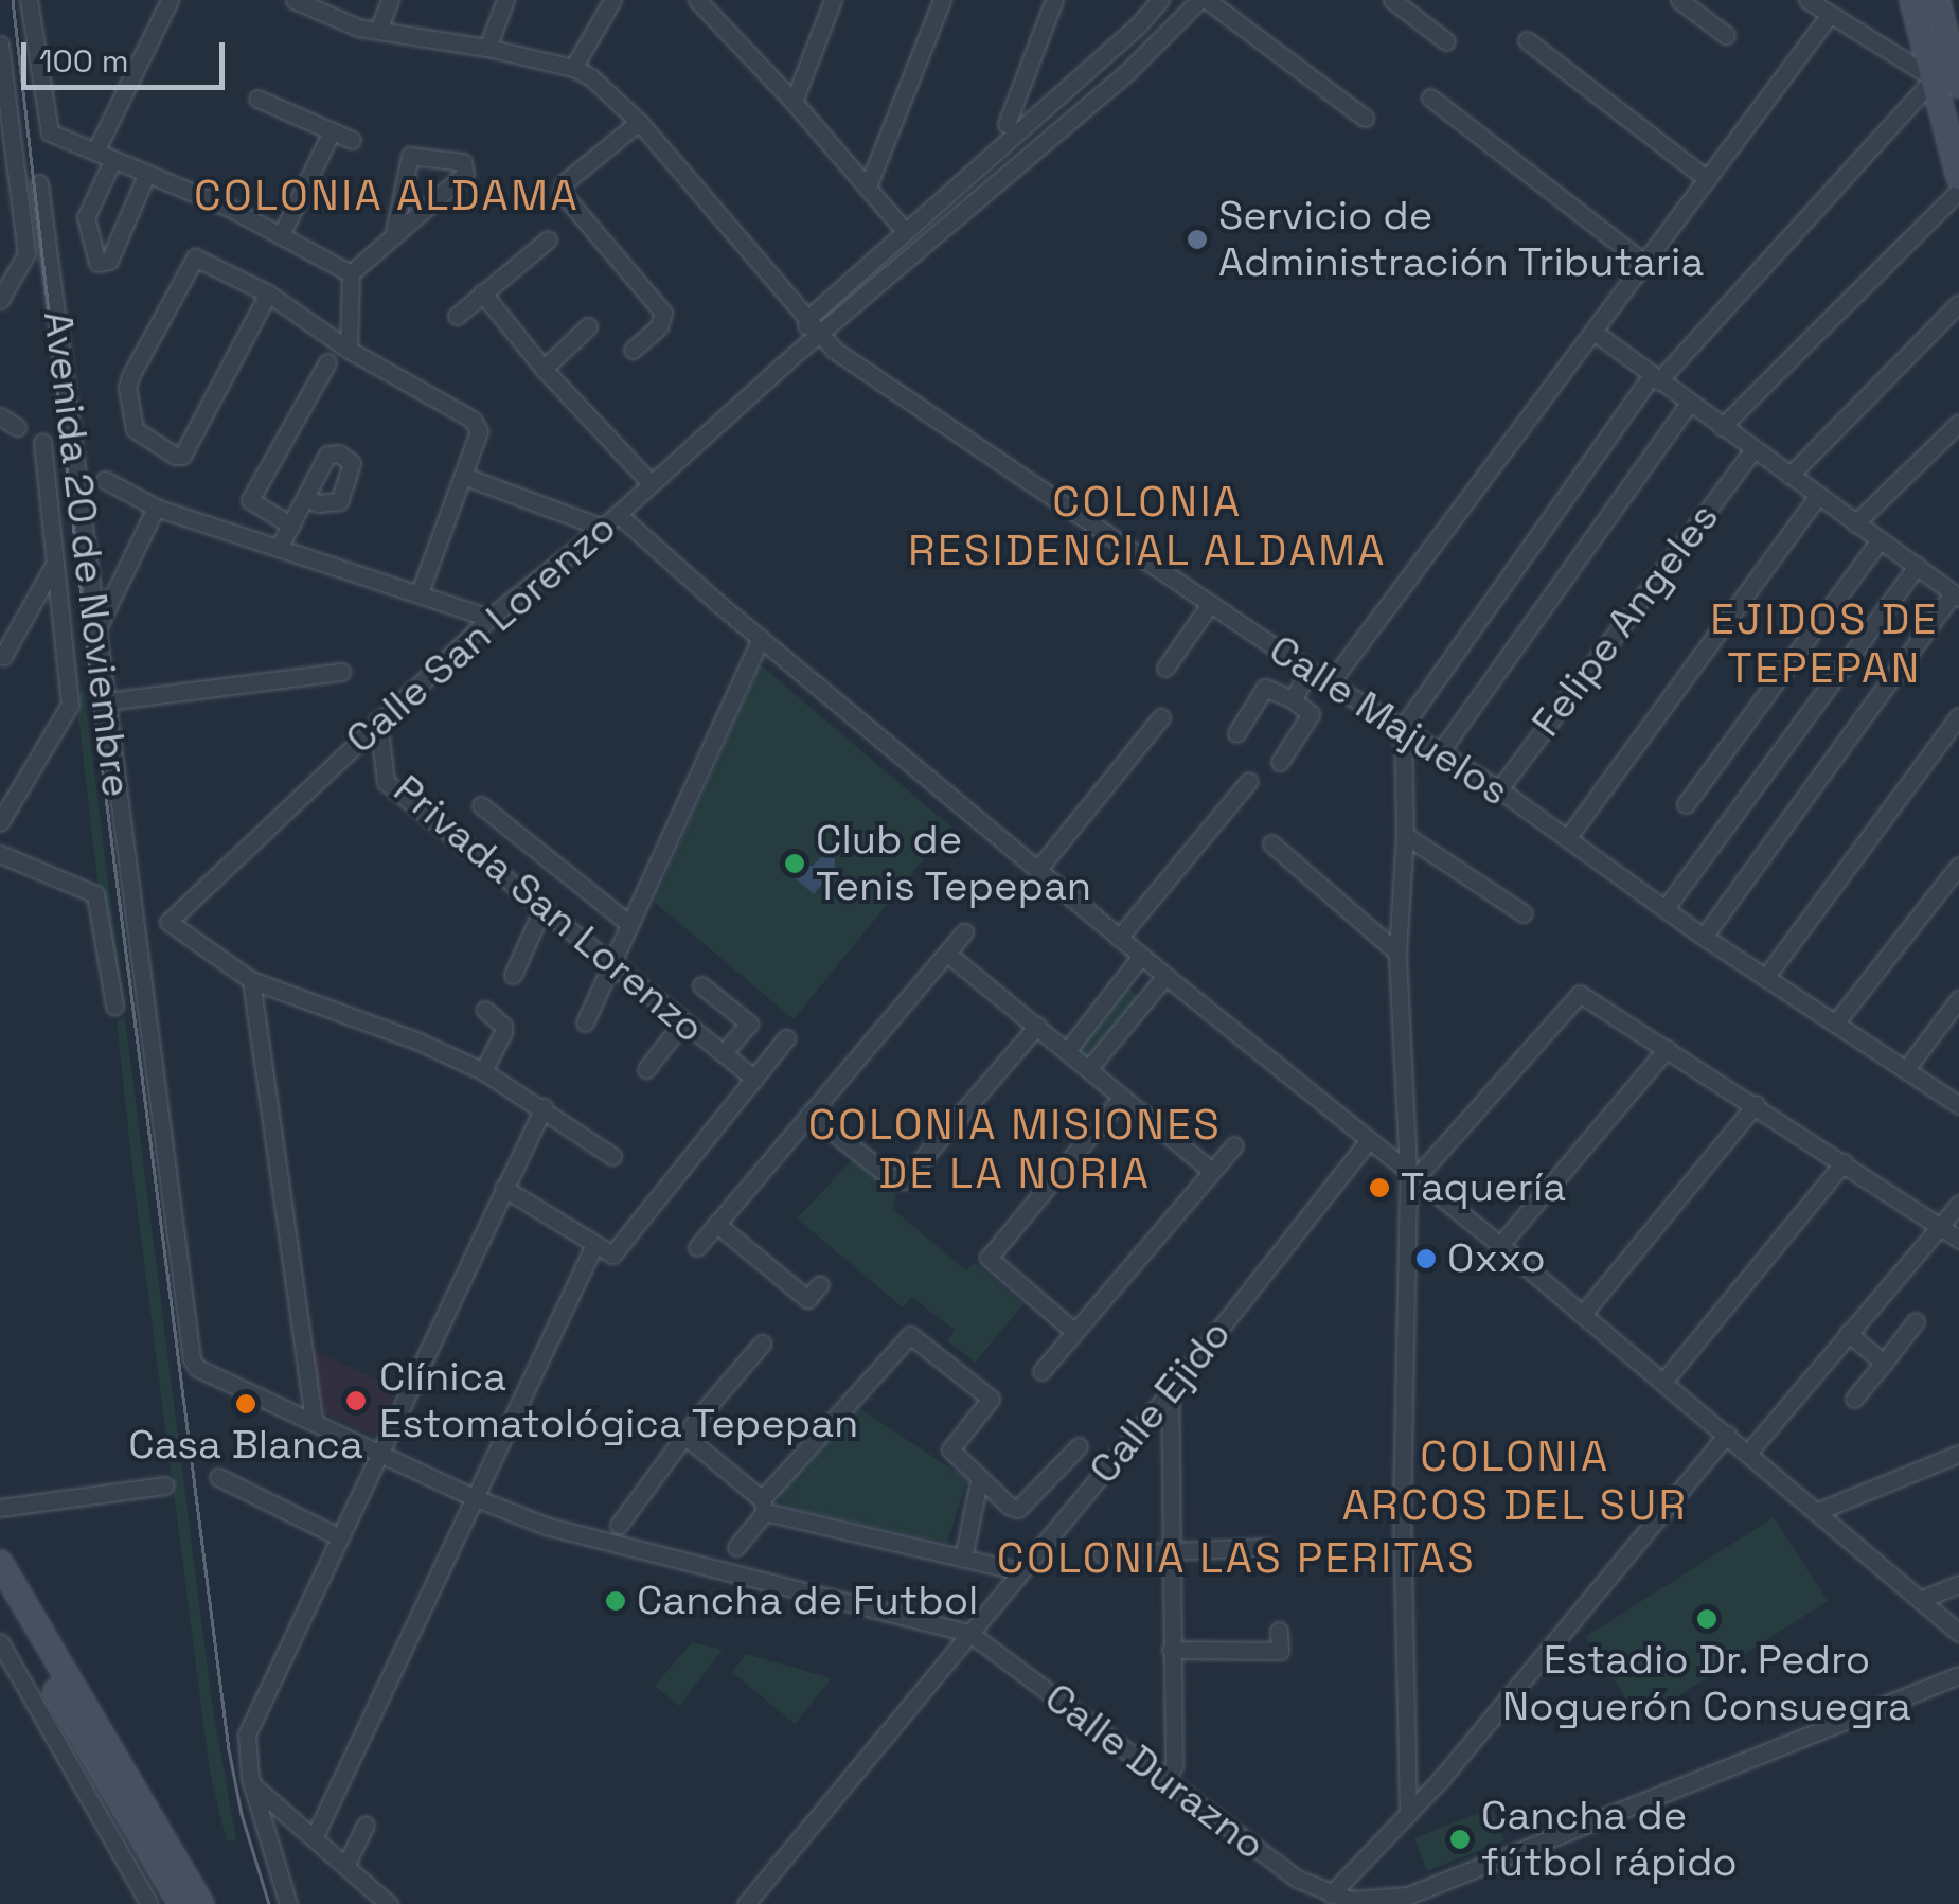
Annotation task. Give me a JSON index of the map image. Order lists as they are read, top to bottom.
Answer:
{
  "streets": {
    "street": [
      "Avenida 20 de Noviembre",
      "Felipe Angeles",
      "Calle San Lorenzo",
      "Calle Majuelos",
      "Privada San Lorenzo",
      "Calle Ejido",
      "Calle Durazno"
    ]
  },
  "crossings": [
    ["Felipe Angeles", "Calle Majuelos"],
    ["Calle San Lorenzo", "Calle Majuelos"],
    ["Calle San Lorenzo", "Privada San Lorenzo"],
    ["Calle Ejido", "Calle Durazno"]
  ],
  "districts": [
    "COLONIA ALDAMA",
    "COLONIA RESIDENCIAL ALDAMA",
    "EJIDOS DE TEPEPAN",
    "COLONIA MISIONES DE LA NORIA",
    "COLONIA ARCOS DEL SUR",
    "COLONIA LAS PERITAS"
  ],
  "places": [
    "Servicio de Administración Tributaria",
    "Club de Tenis Tepepan",
    "Taquería",
    "Oxxo",
    "Clínica Estomatológica Tepepan",
    "Casa Blanca",
    "Cancha de Futbol",
    "Estadio Dr. Pedro Noguerón Consuegra",
    "Cancha de fútbol rápido"
  ],
  "scale_bar": "100 m"
}
